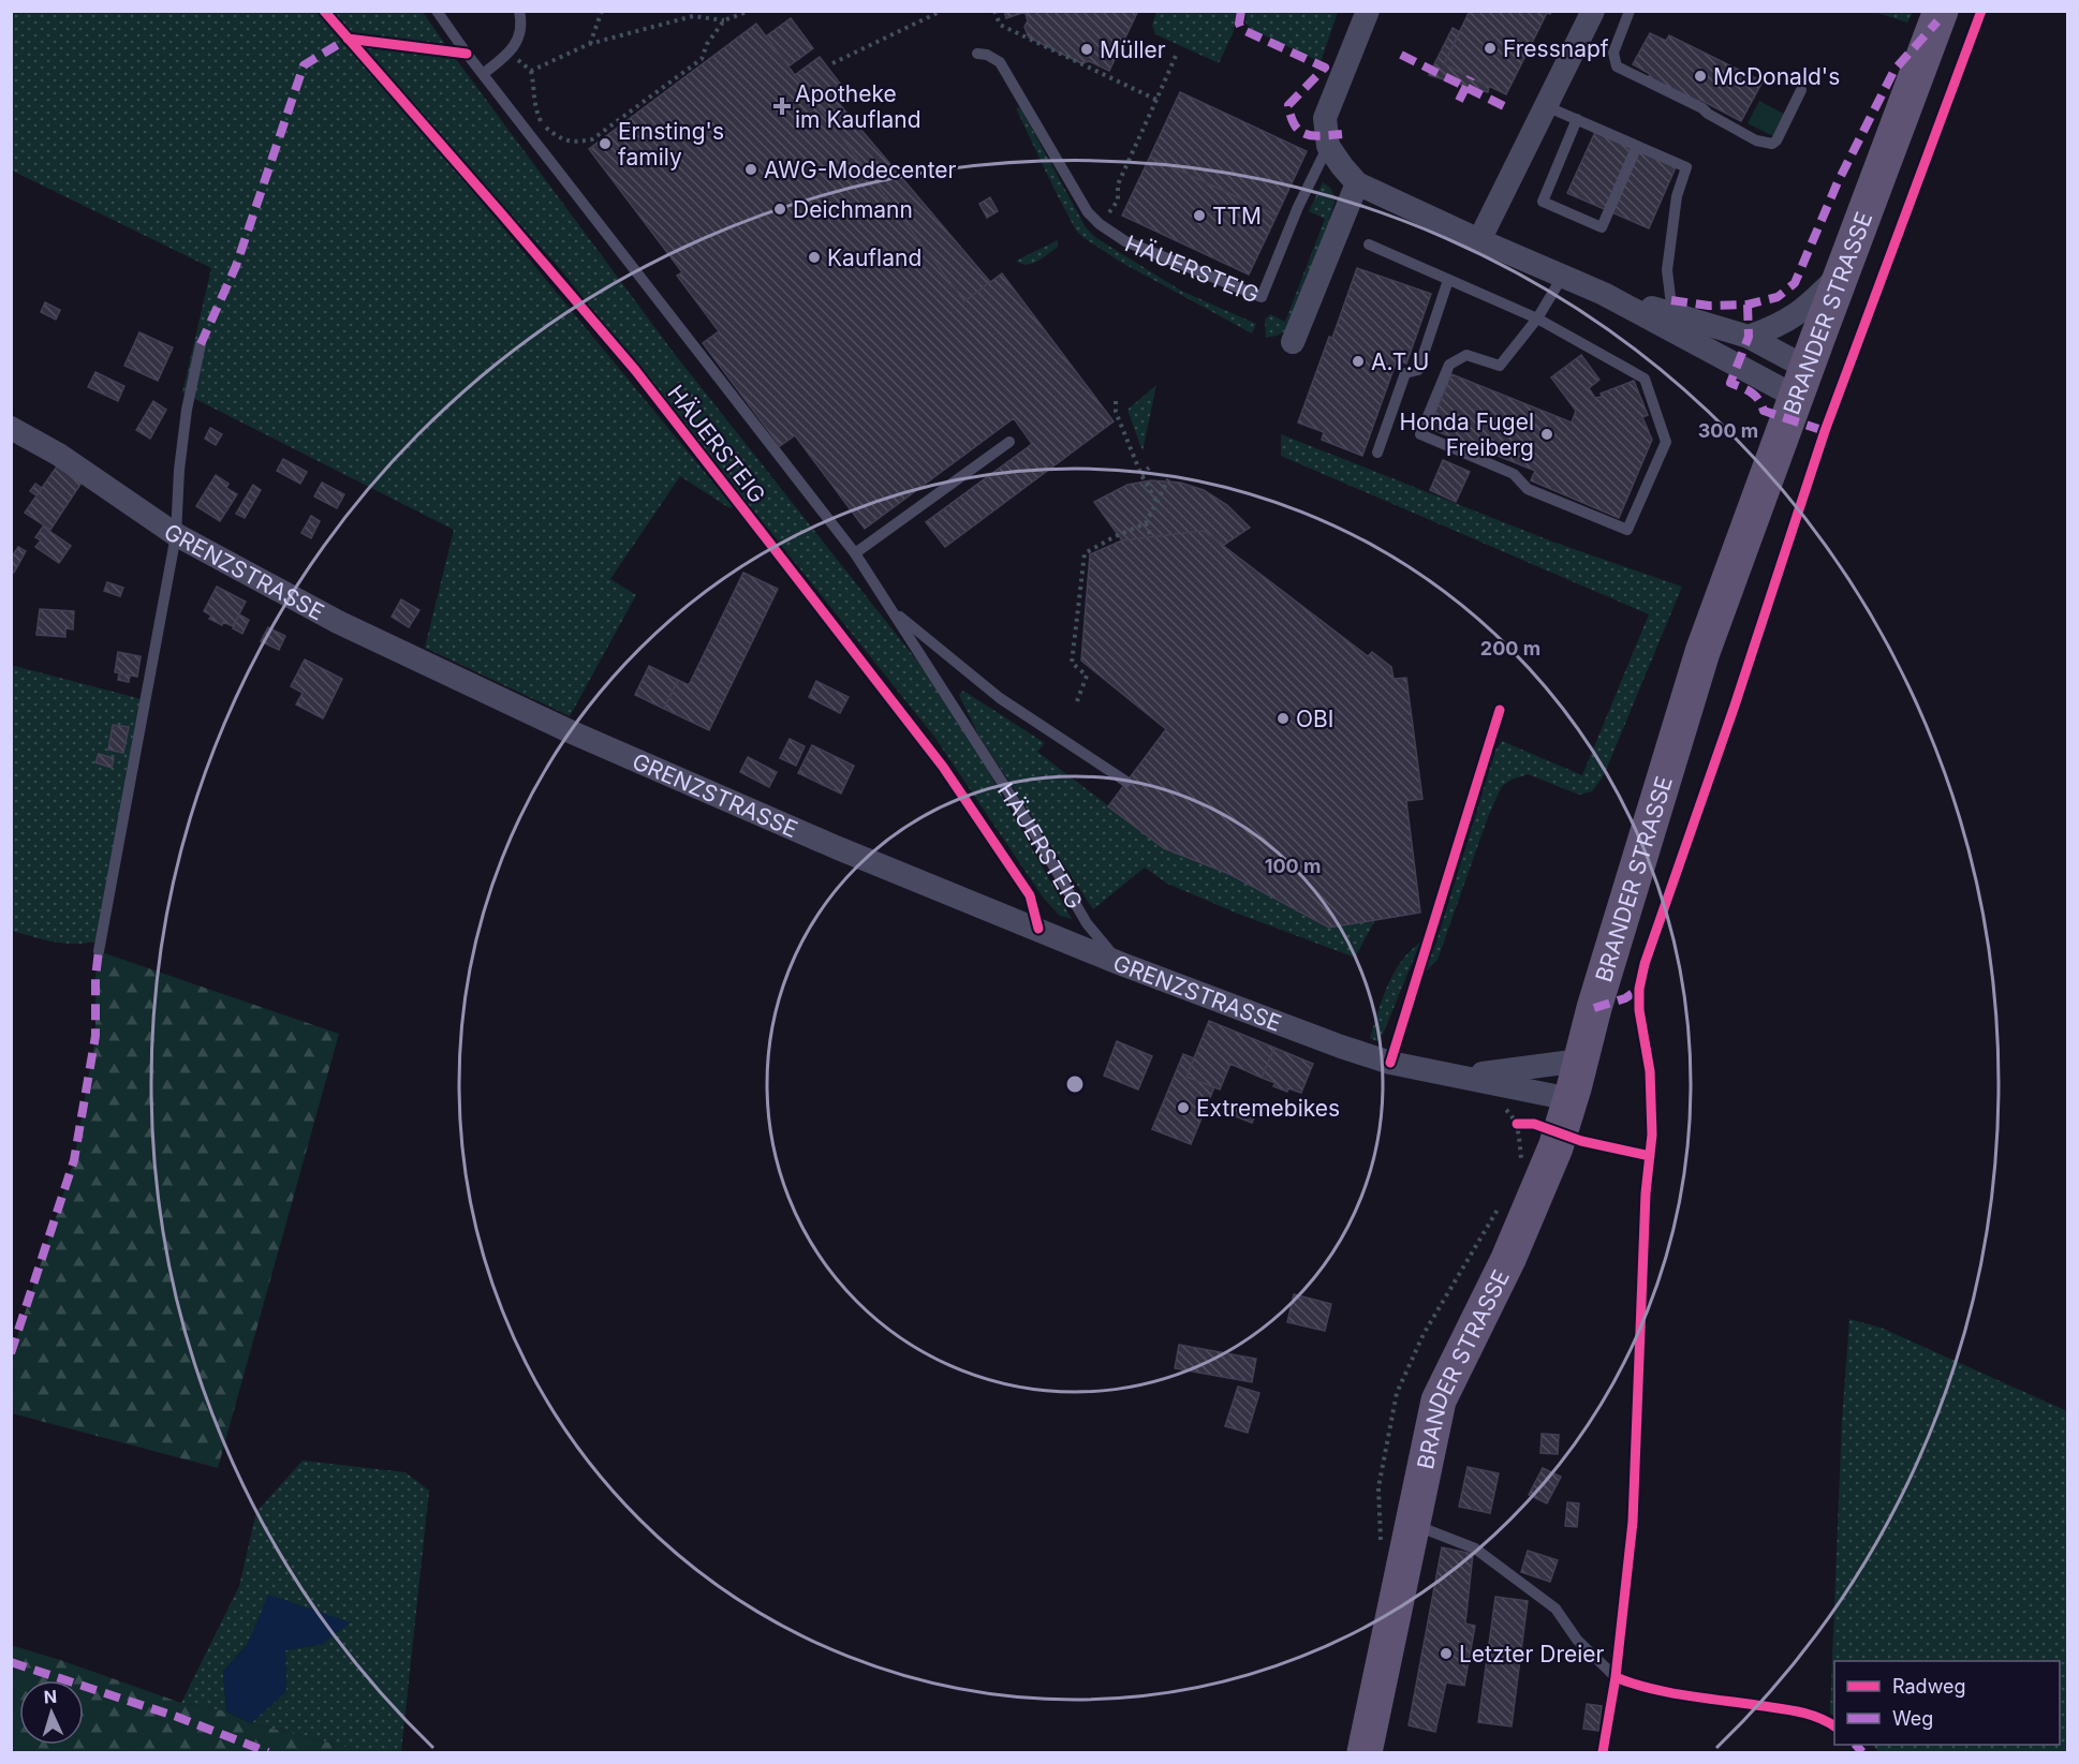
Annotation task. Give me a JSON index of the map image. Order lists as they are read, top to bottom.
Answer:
{
  "streets": {
    "main road": ["BRANDER STRASSE"],
    "street": ["HÄUERSTEIG", "GRENZSTRASSE"]
  },
  "crossings": [
    ["HÄUERSTEIG", "GRENZSTRASSE"],
    ["BRANDER STRASSE", "GRENZSTRASSE"]
  ],
  "places": {
    "other": [
      "Fressnapf",
      "Müller",
      "McDonald's",
      "Ernsting's family",
      "AWG-Modecenter",
      "Deichmann",
      "TTM",
      "Kaufland",
      "A.T.U",
      "Honda Fugel Freiberg",
      "OBI",
      "Extremebikes",
      "Letzter Dreier"
    ],
    "health": ["Apotheke im Kaufland"]
  },
  "legend": ["Radweg", "Weg"],
  "north": "top",
  "rings": ["300 m", "200 m", "100 m"]
}
